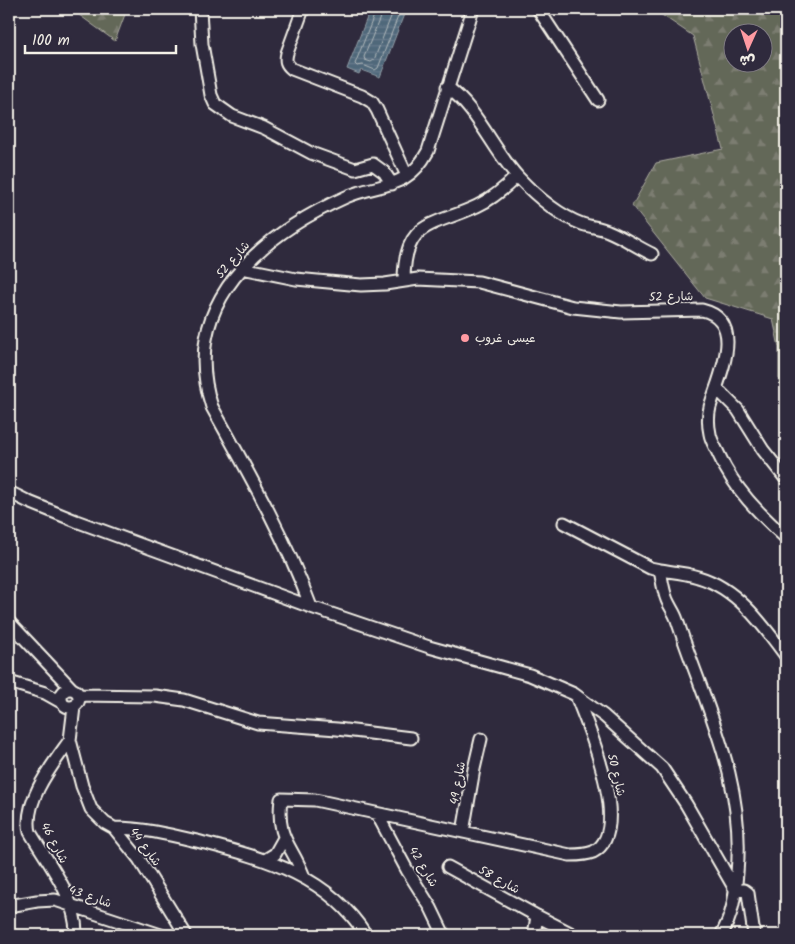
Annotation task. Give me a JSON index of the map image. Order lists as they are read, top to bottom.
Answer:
{
  "streets": {
    "street": [
      "شارع 52",
      "شارع 50",
      "شارع 49",
      "شارع 46",
      "شارع 44",
      "شارع 42",
      "شارع 58",
      "شارع 43"
    ]
  },
  "crossings": [
    ["شارع 50", "شارع 49"],
    ["شارع 50", "شارع 42"],
    ["شارع 46", "شارع 44"],
    ["شارع 46", "شارع 43"]
  ],
  "places": ["عيسى غروب"],
  "scale_bar": "100 m",
  "north": "bottom"
}
